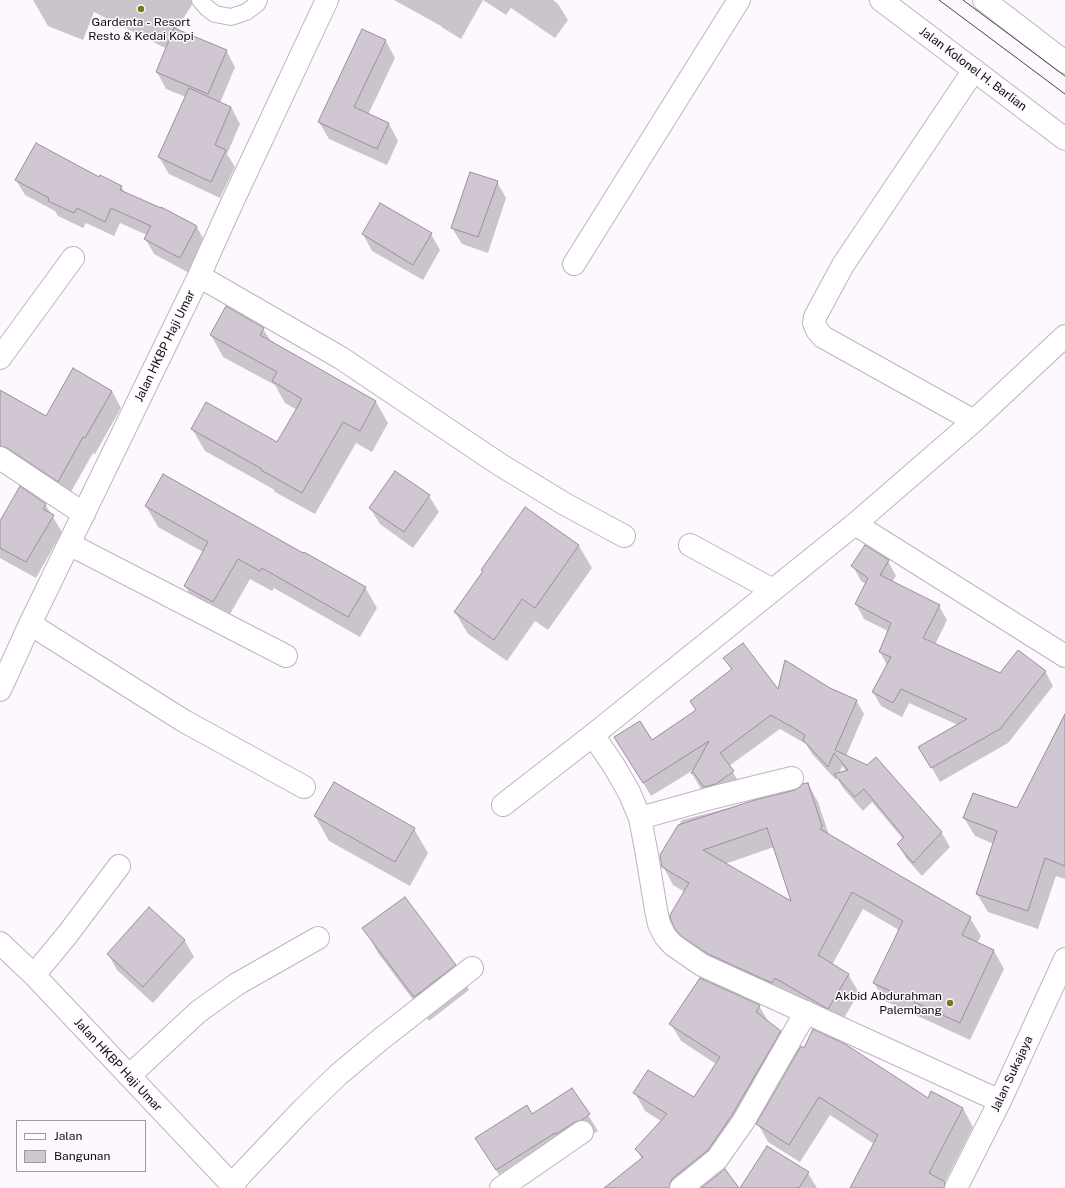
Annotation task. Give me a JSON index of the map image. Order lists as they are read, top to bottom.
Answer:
{
  "streets": {
    "main road": ["Jalan Kolonel H. Barlian", "Jalan HKBP Haji Umar", "Jalan Sukajaya"]
  },
  "places": ["Gardenta - Resort Resto & Kedai Kopi", "Akbid Abdurahman Palembang"],
  "legend": ["Jalan", "Bangunan"]
}
